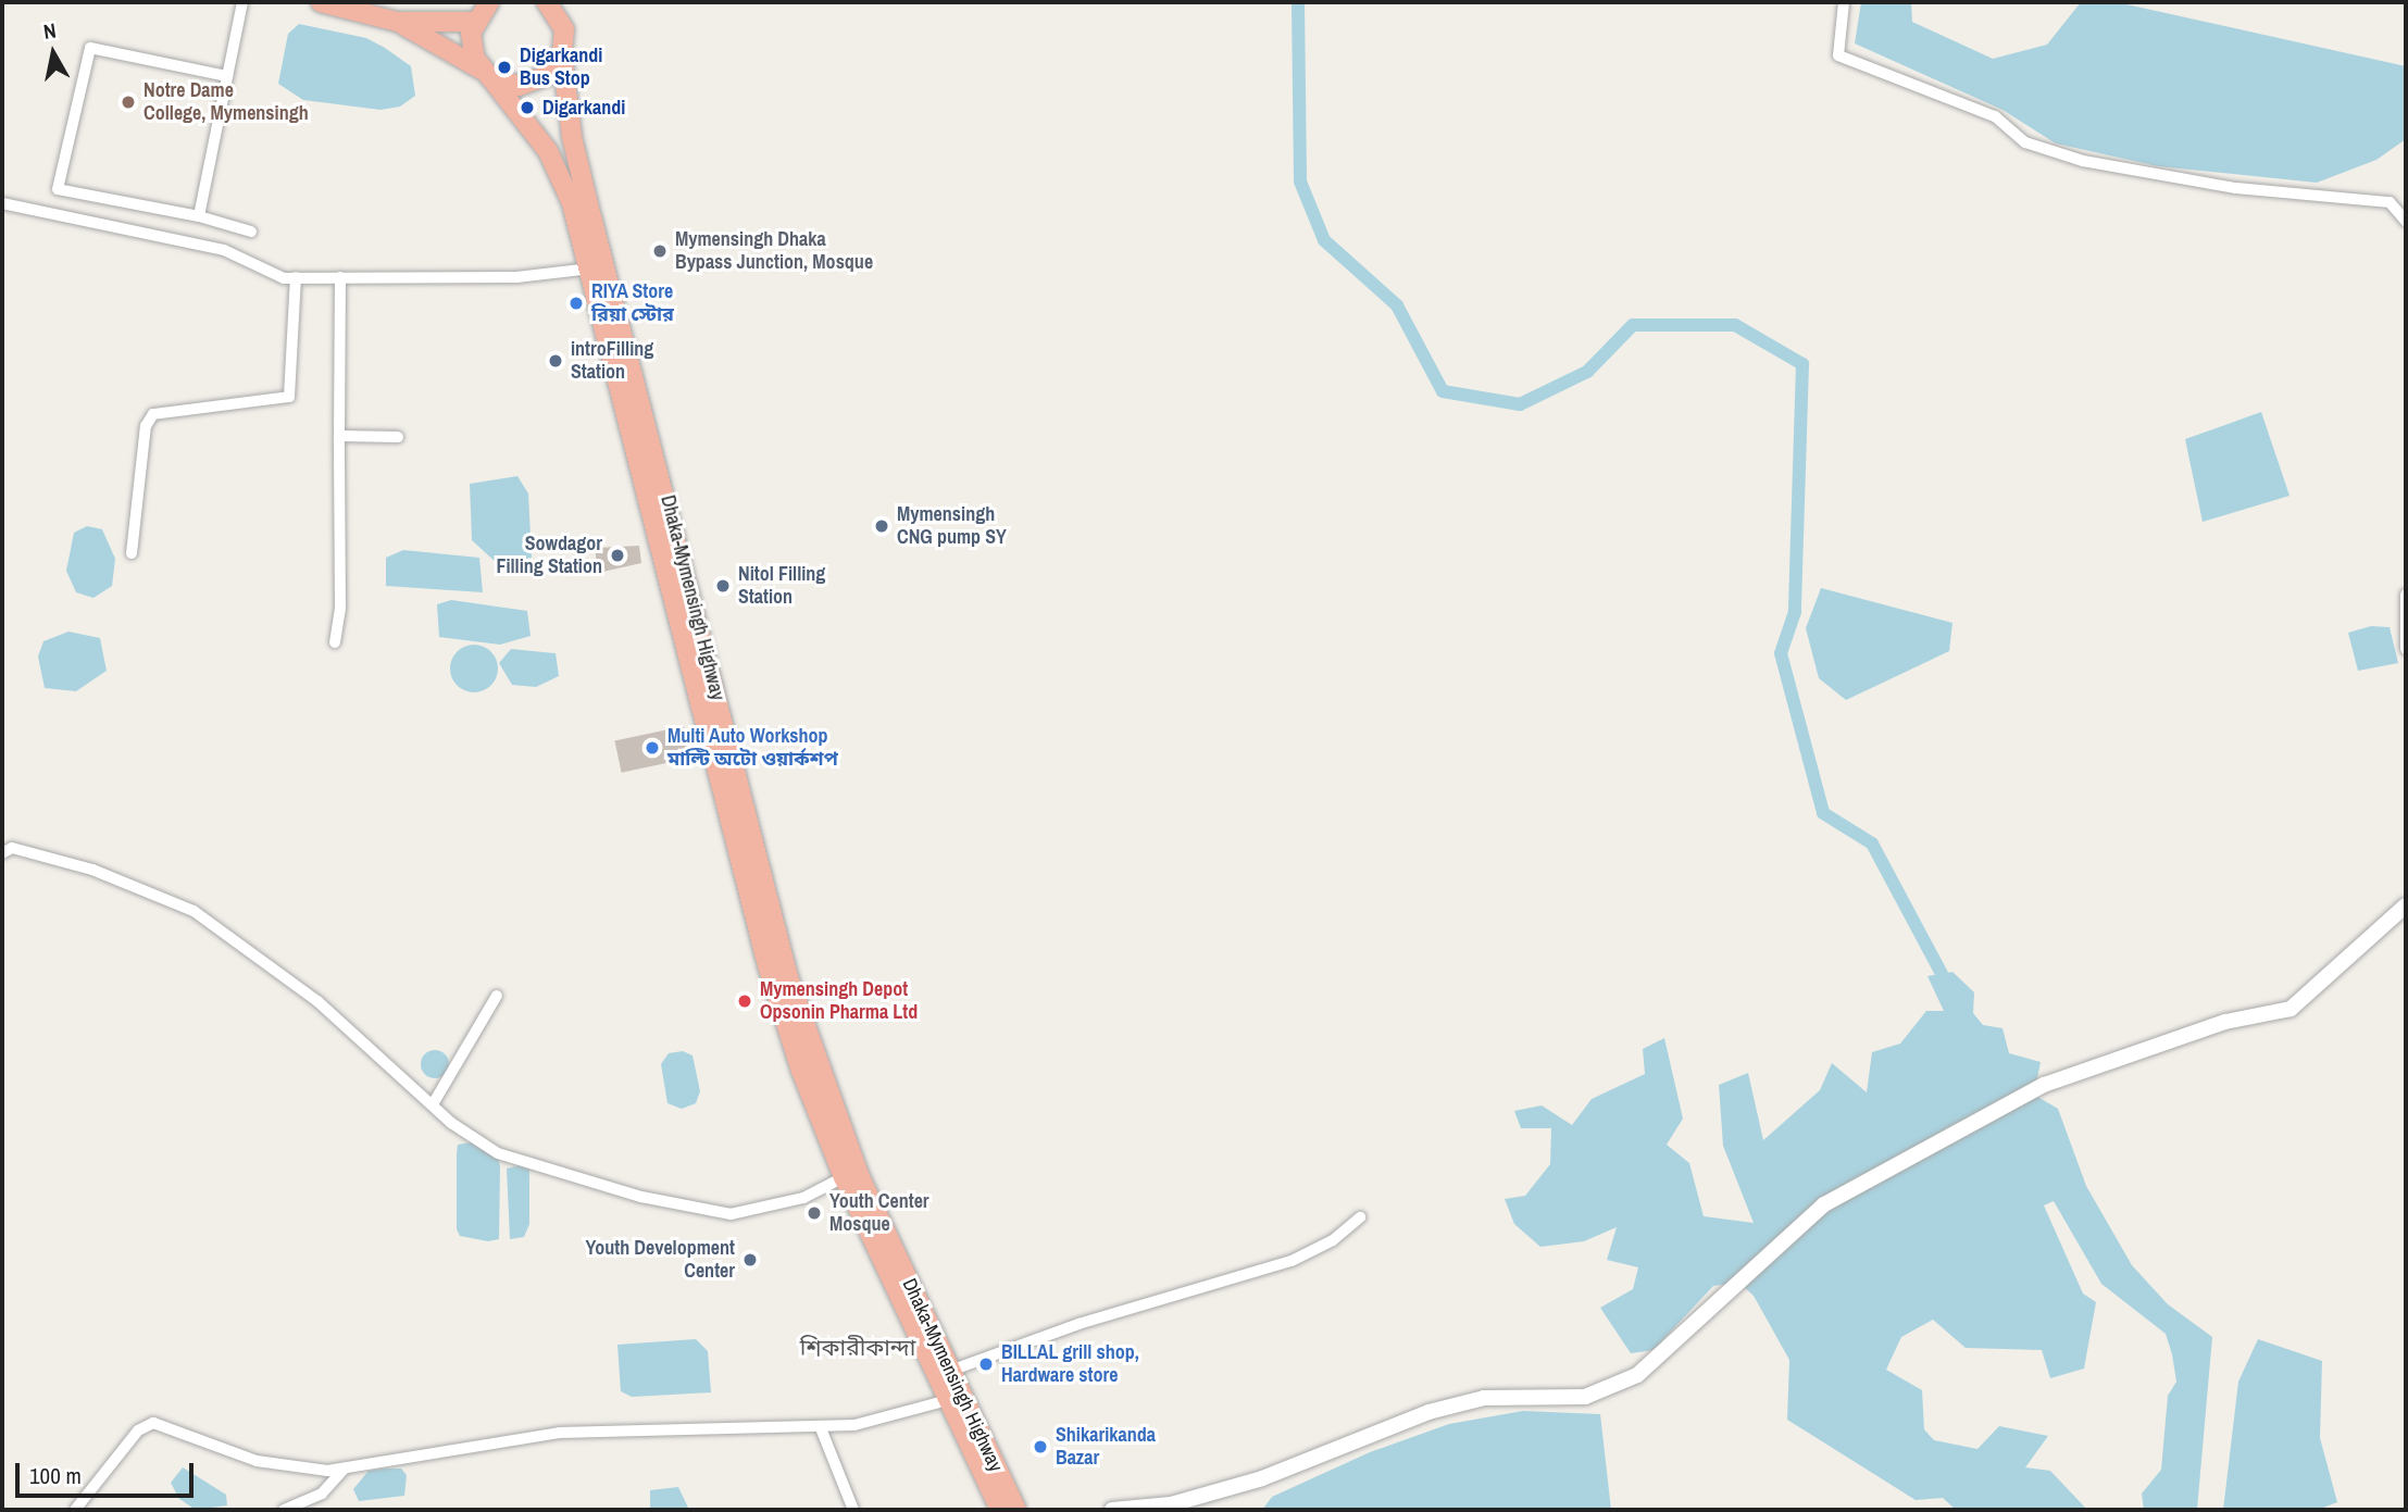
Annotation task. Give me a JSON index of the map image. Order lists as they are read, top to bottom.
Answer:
{
  "streets": {
    "highway": ["Dhaka-Mymensingh Highway"]
  },
  "districts": ["শিকারীকান্দা"],
  "places": [
    "Digarkandi Bus Stop",
    "Notre Dame College, Mymensingh",
    "Digarkandi",
    "Mymensingh Dhaka Bypass Junction, Mosque",
    "RIYA Store রিয়া স্টোর",
    "introFilling Station",
    "Mymensingh CNG pump SY",
    "Sowdagor Filling Station",
    "Nitol Filling Station",
    "Multi Auto Workshop মাল্টি অটো ওয়ার্কশপ",
    "Mymensingh Depot Opsonin Pharma Ltd",
    "Youth Center Mosque",
    "Youth Development Center",
    "BILLAL grill shop, Hardware store",
    "Shikarikanda Bazar"
  ],
  "scale_bar": "100 m",
  "north": "top"
}
